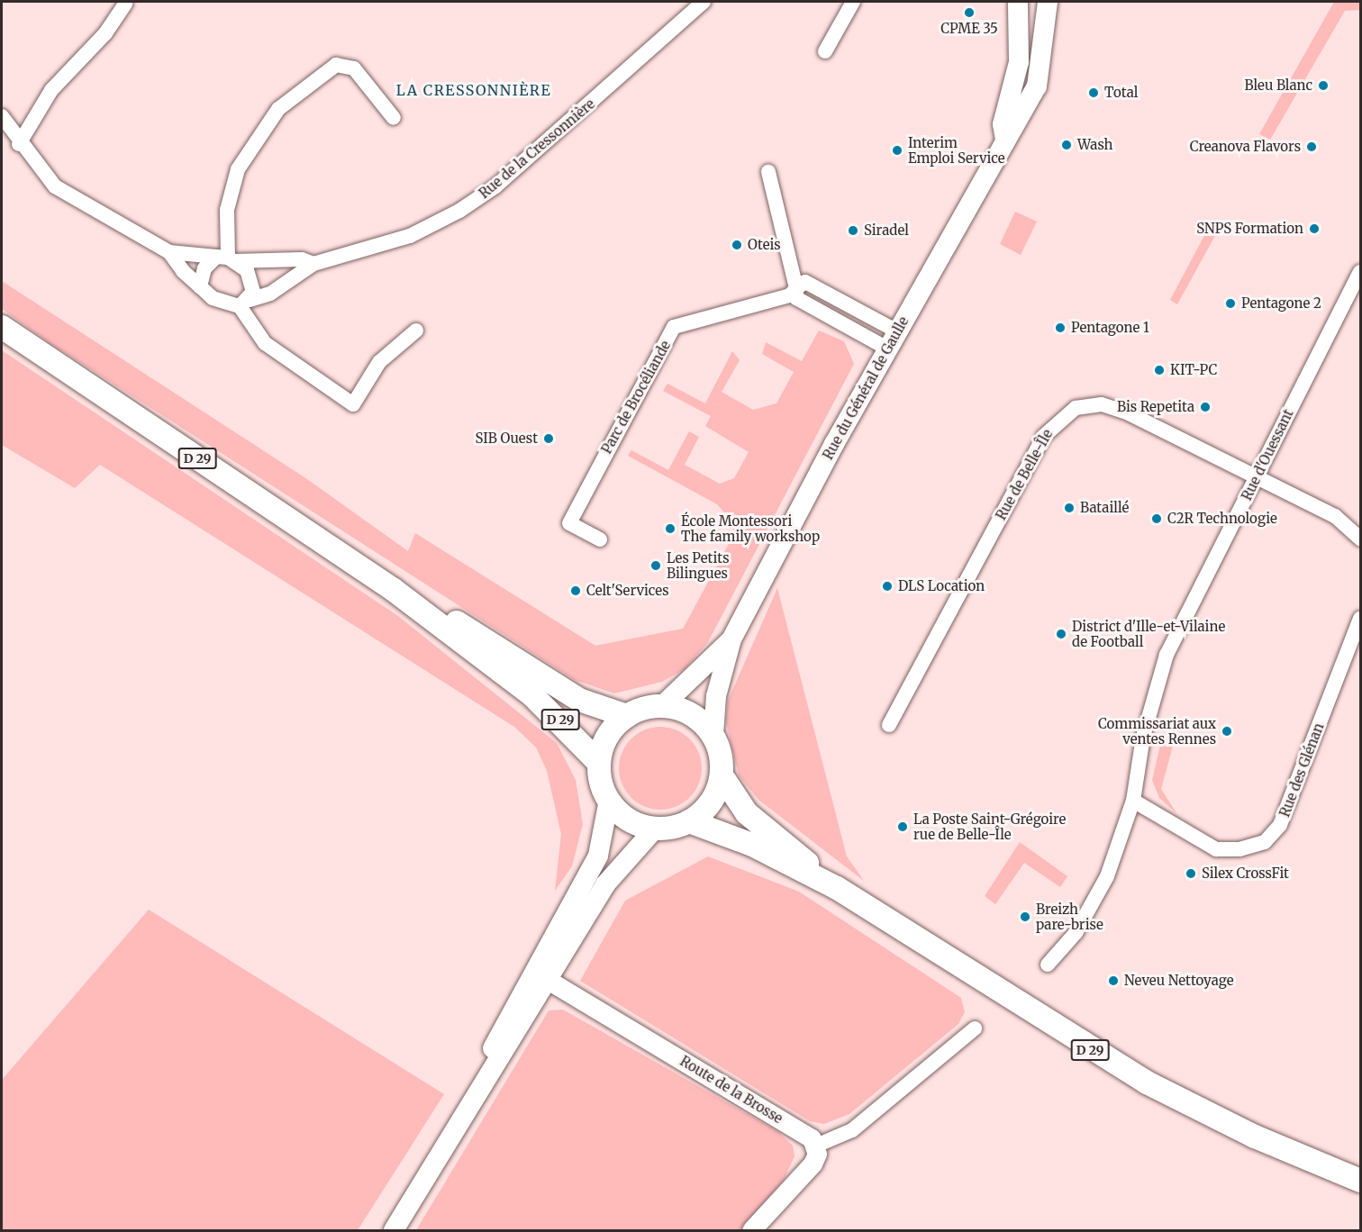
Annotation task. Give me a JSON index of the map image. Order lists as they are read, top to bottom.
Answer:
{
  "streets": {
    "main road": ["Rue du Général de Gaulle", "D 29"],
    "street": [
      "Rue de la Cressonnière",
      "Parc de Brocéliande",
      "Rue d'Ouessant",
      "Rue de Belle-Île",
      "Rue des Glénan",
      "Route de la Brosse"
    ]
  },
  "crossings": [
    ["Rue du Général de Gaulle", "D 29"],
    ["Rue d'Ouessant", "Rue de Belle-Île"],
    ["Rue d'Ouessant", "Rue des Glénan"]
  ],
  "districts": ["LA CRESSONNIÈRE"],
  "places": [
    "CPME 35",
    "Bleu Blanc",
    "Total",
    "Wash",
    "Creanova Flavors",
    "Interim Emploi Service",
    "SNPS Formation",
    "Siradel",
    "Oteis",
    "Pentagone 2",
    "Pentagone 1",
    "KIT-PC",
    "Bis Repetita",
    "SIB Ouest",
    "Bataillé",
    "C2R Technologie",
    "École Montessori The family workshop",
    "Les Petits Bilingues",
    "DLS Location",
    "Celt'Services",
    "District d'Ille-et-Vilaine de Football",
    "Commissariat aux ventes Rennes",
    "La Poste Saint-Grégoire rue de Belle-Île",
    "Silex CrossFit",
    "Breizh pare-brise",
    "Neveu Nettoyage"
  ]
}
